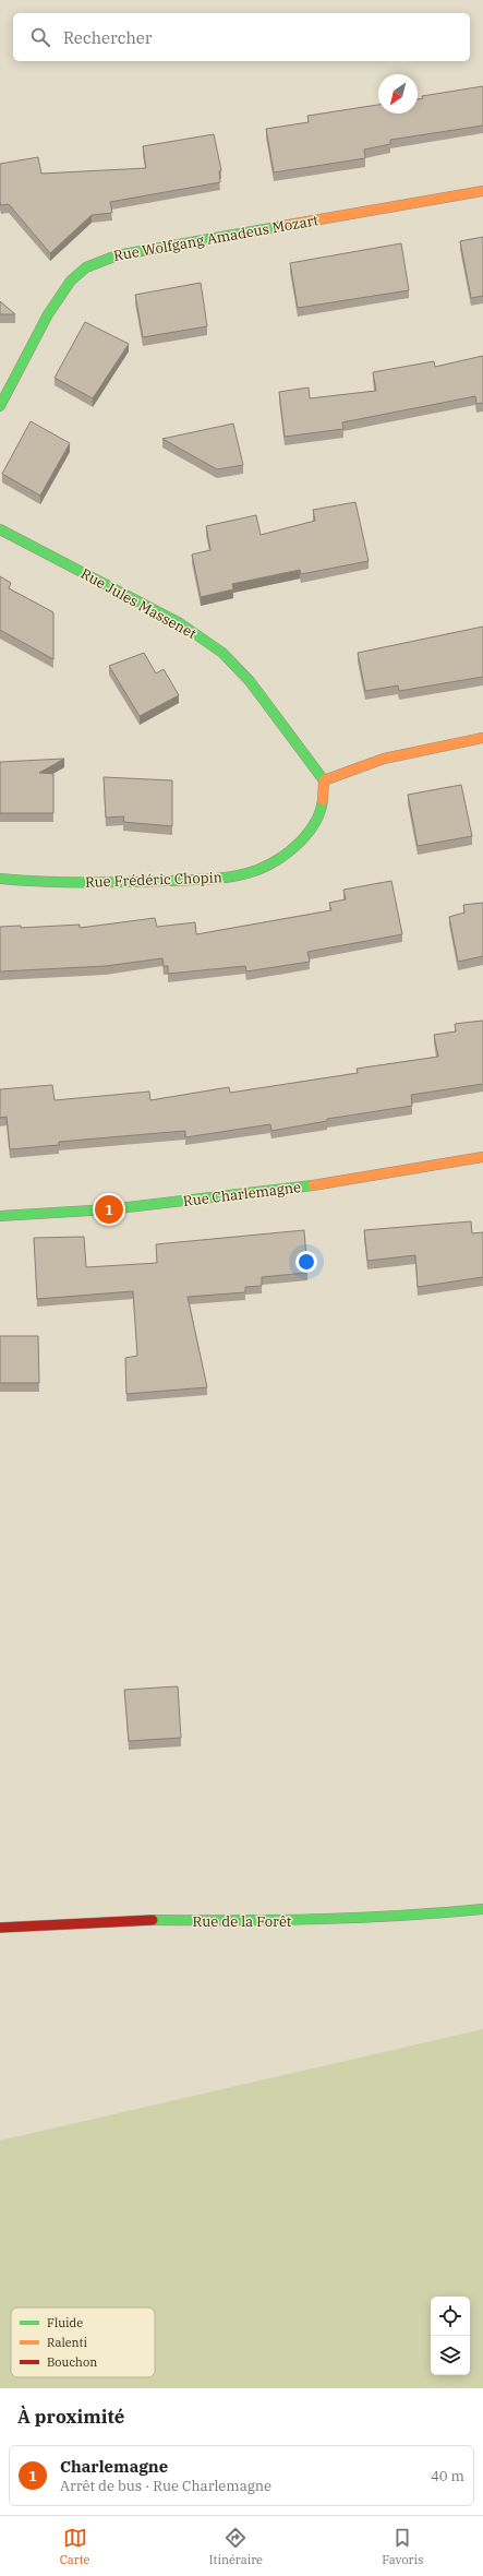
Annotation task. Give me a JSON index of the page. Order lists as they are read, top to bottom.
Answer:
{
  "streets": {
    "street": [
      "Rue Wolfgang Amadeus Mozart",
      "Rue Jules Massenet",
      "Rue Frédéric Chopin",
      "Rue Charlemagne",
      "Rue de la Forêt"
    ]
  },
  "crossings": [
    ["Rue Jules Massenet", "Rue Frédéric Chopin"]
  ],
  "legend": ["Fluide", "Ralenti", "Bouchon"],
  "north": "bottom left",
  "page": {
    "search": "Rechercher",
    "pins": "1",
    "heading": "À proximité",
    "list": [
      {
        "mark": "1",
        "name": "Charlemagne",
        "note": "Arrêt de bus · Rue Charlemagne",
        "value": "40 m"
      }
    ],
    "nav": ["Carte", "Itinéraire", "Favoris"]
  }
}
